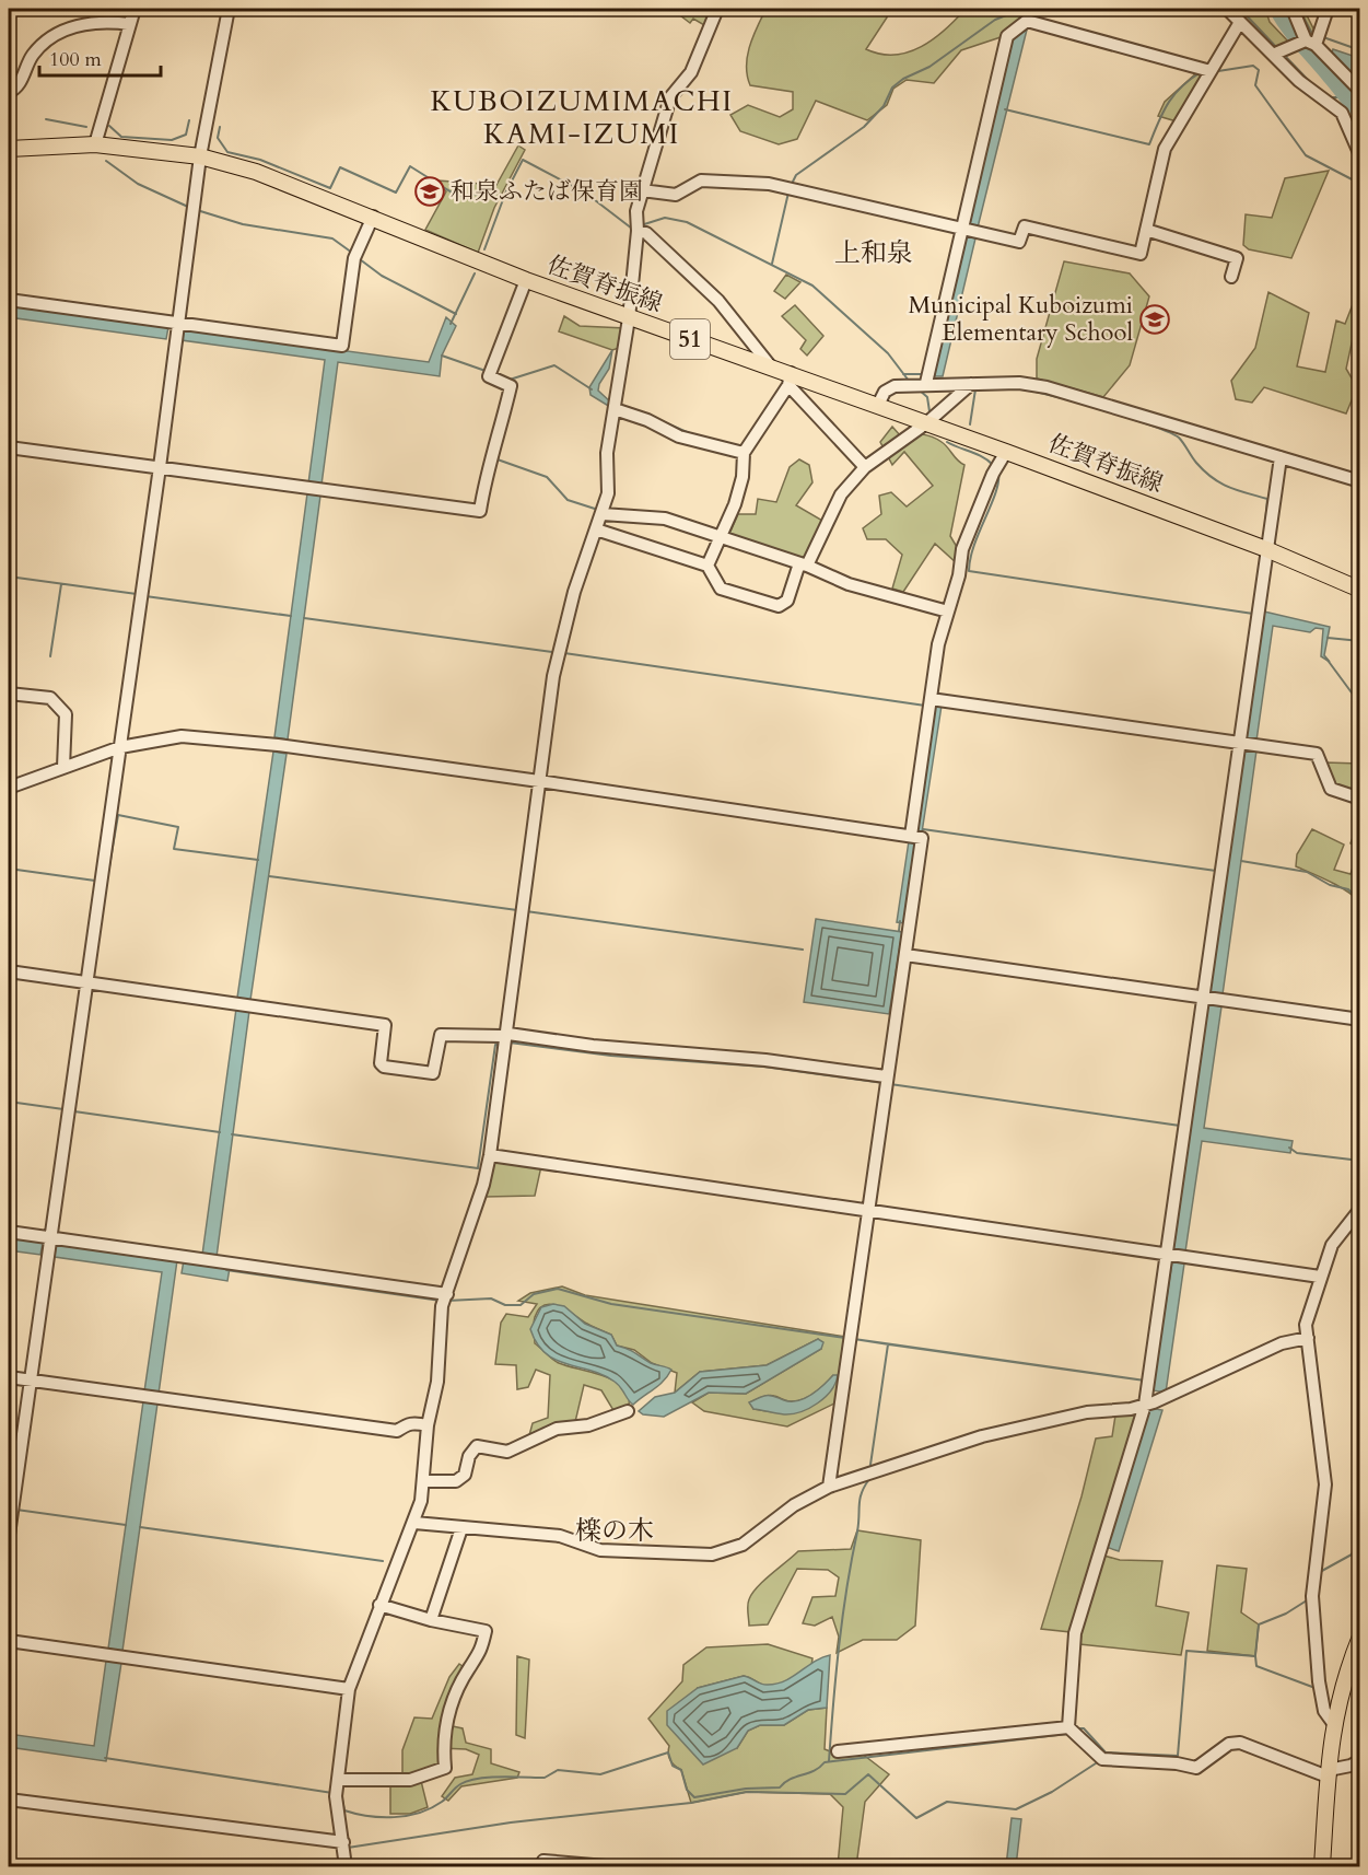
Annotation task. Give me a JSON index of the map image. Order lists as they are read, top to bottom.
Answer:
{
  "streets": {
    "main road": ["佐賀脊振線", "51"]
  },
  "districts": ["KUBOIZUMIMACHI KAMI-IZUMI", "上和泉", "檪の木"],
  "places": {
    "school or university": ["和泉ふたば保育園", "Municipal Kuboizumi Elementary School"]
  },
  "scale_bar": "100 m"
}
